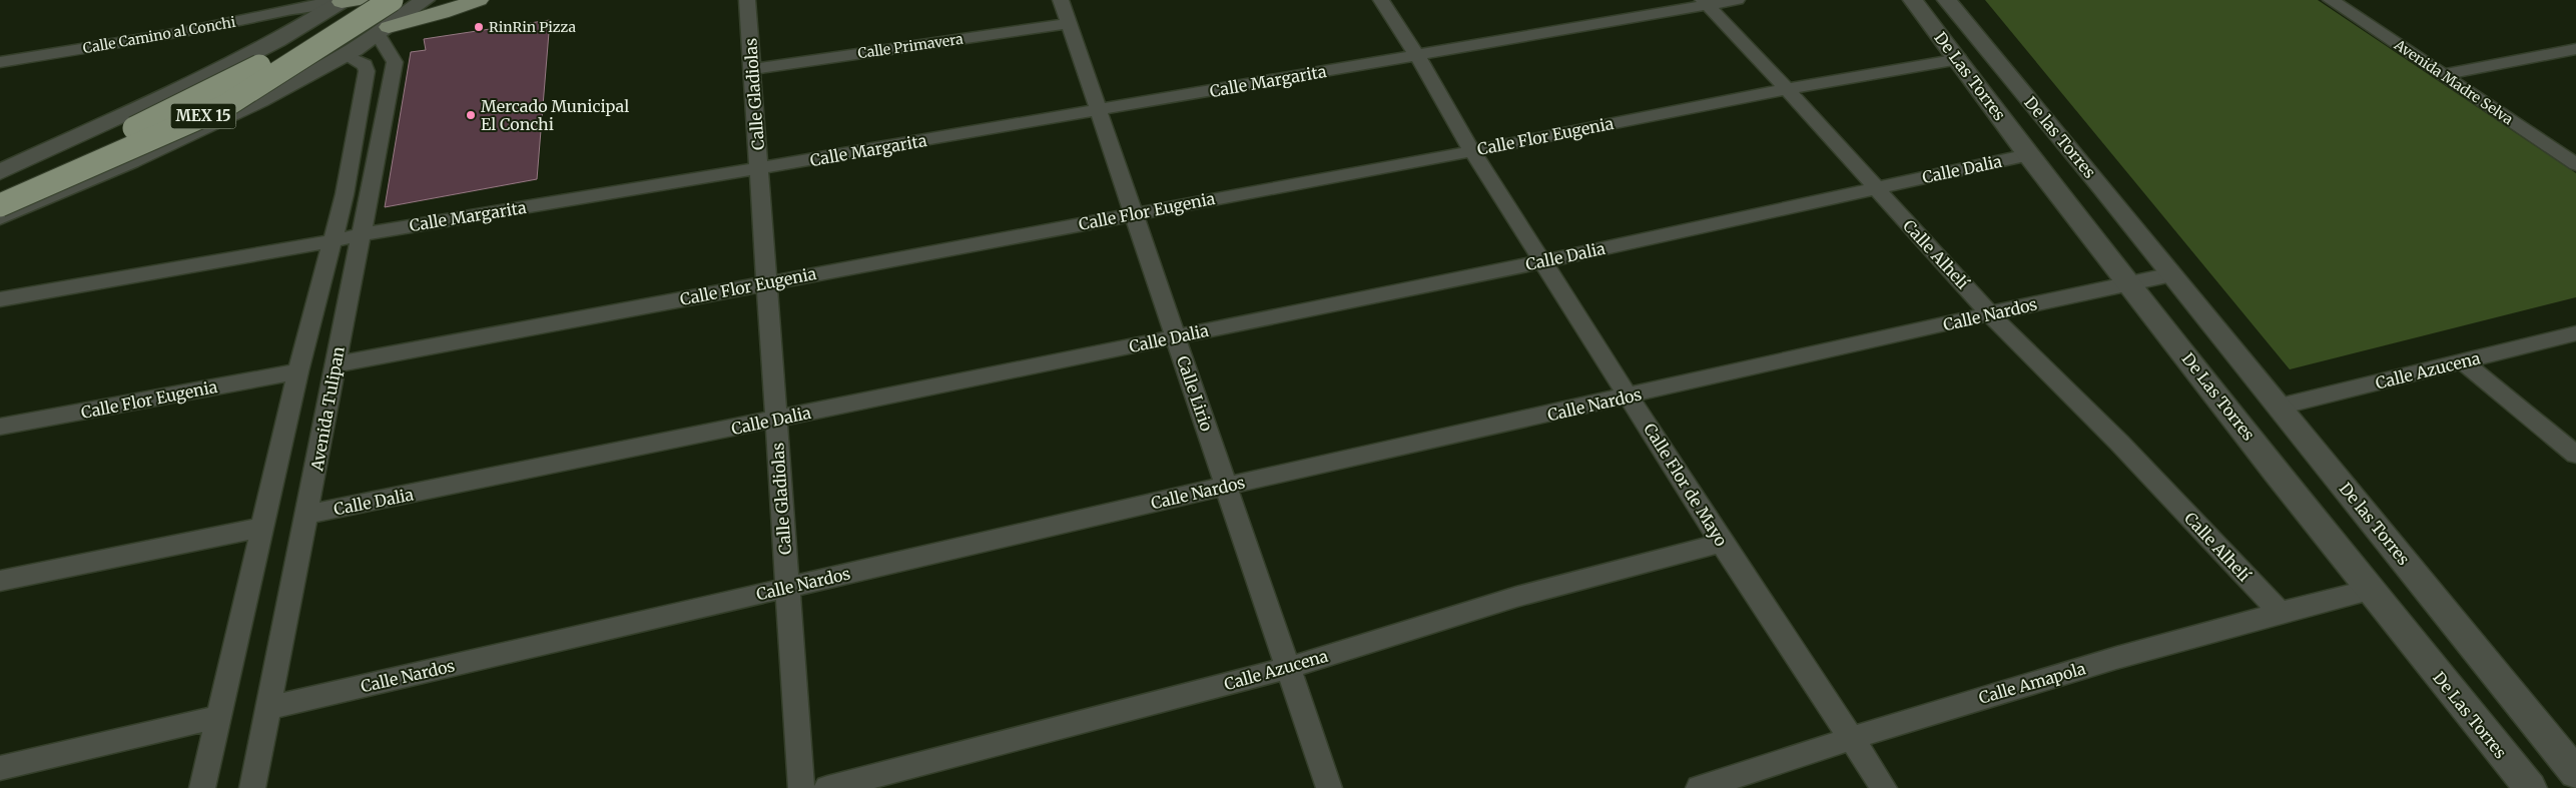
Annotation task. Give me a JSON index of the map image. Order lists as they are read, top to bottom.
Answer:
{
  "streets": {
    "highway": ["MEX 15"],
    "street": [
      "Calle Camino al Conchi",
      "Calle Primavera",
      "De Las Torres",
      "Calle Margarita",
      "Avenida Madre Selva",
      "Calle Gladiolas",
      "Calle Flor Eugenia",
      "De las Torres",
      "Calle Dalia",
      "Calle Alhelí",
      "Calle Nardos",
      "Calle Azucena",
      "Calle Lirio",
      "Avenida Tulipan",
      "Calle Flor de Mayo",
      "Calle Amapola"
    ]
  },
  "crossings": [
    ["Calle Camino al Conchi", "MEX 15"],
    ["Calle Primavera", "Calle Gladiolas"],
    ["Calle Primavera", "Calle Lirio"],
    ["De Las Torres", "Calle Flor Eugenia"],
    ["De Las Torres", "Calle Dalia"],
    ["De Las Torres", "Calle Nardos"],
    ["De Las Torres", "Calle Amapola"],
    ["Calle Margarita", "Calle Gladiolas"],
    ["Calle Margarita", "Calle Alhelí"],
    ["Calle Margarita", "Calle Lirio"],
    ["Calle Margarita", "Avenida Tulipan"],
    ["Calle Margarita", "Calle Flor de Mayo"],
    ["Calle Gladiolas", "Calle Flor Eugenia"],
    ["Calle Gladiolas", "Calle Dalia"],
    ["Calle Gladiolas", "Calle Nardos"],
    ["MEX 15", "Avenida Tulipan"],
    ["Calle Flor Eugenia", "Calle Alhelí"],
    ["Calle Flor Eugenia", "Calle Lirio"],
    ["Calle Flor Eugenia", "Avenida Tulipan"],
    ["Calle Flor Eugenia", "Calle Flor de Mayo"],
    ["De las Torres", "Calle Azucena"],
    ["Calle Dalia", "Calle Alhelí"],
    ["Calle Dalia", "Calle Lirio"],
    ["Calle Dalia", "Avenida Tulipan"],
    ["Calle Dalia", "Calle Flor de Mayo"],
    ["Calle Alhelí", "Calle Nardos"],
    ["Calle Alhelí", "Calle Amapola"],
    ["Calle Nardos", "Calle Lirio"],
    ["Calle Nardos", "Avenida Tulipan"],
    ["Calle Nardos", "Calle Flor de Mayo"],
    ["Calle Azucena", "Calle Lirio"],
    ["Calle Azucena", "Calle Flor de Mayo"],
    ["Calle Flor de Mayo", "Calle Amapola"]
  ],
  "places": ["RinRin Pizza", "Mercado Municipal El Conchi"]
}
